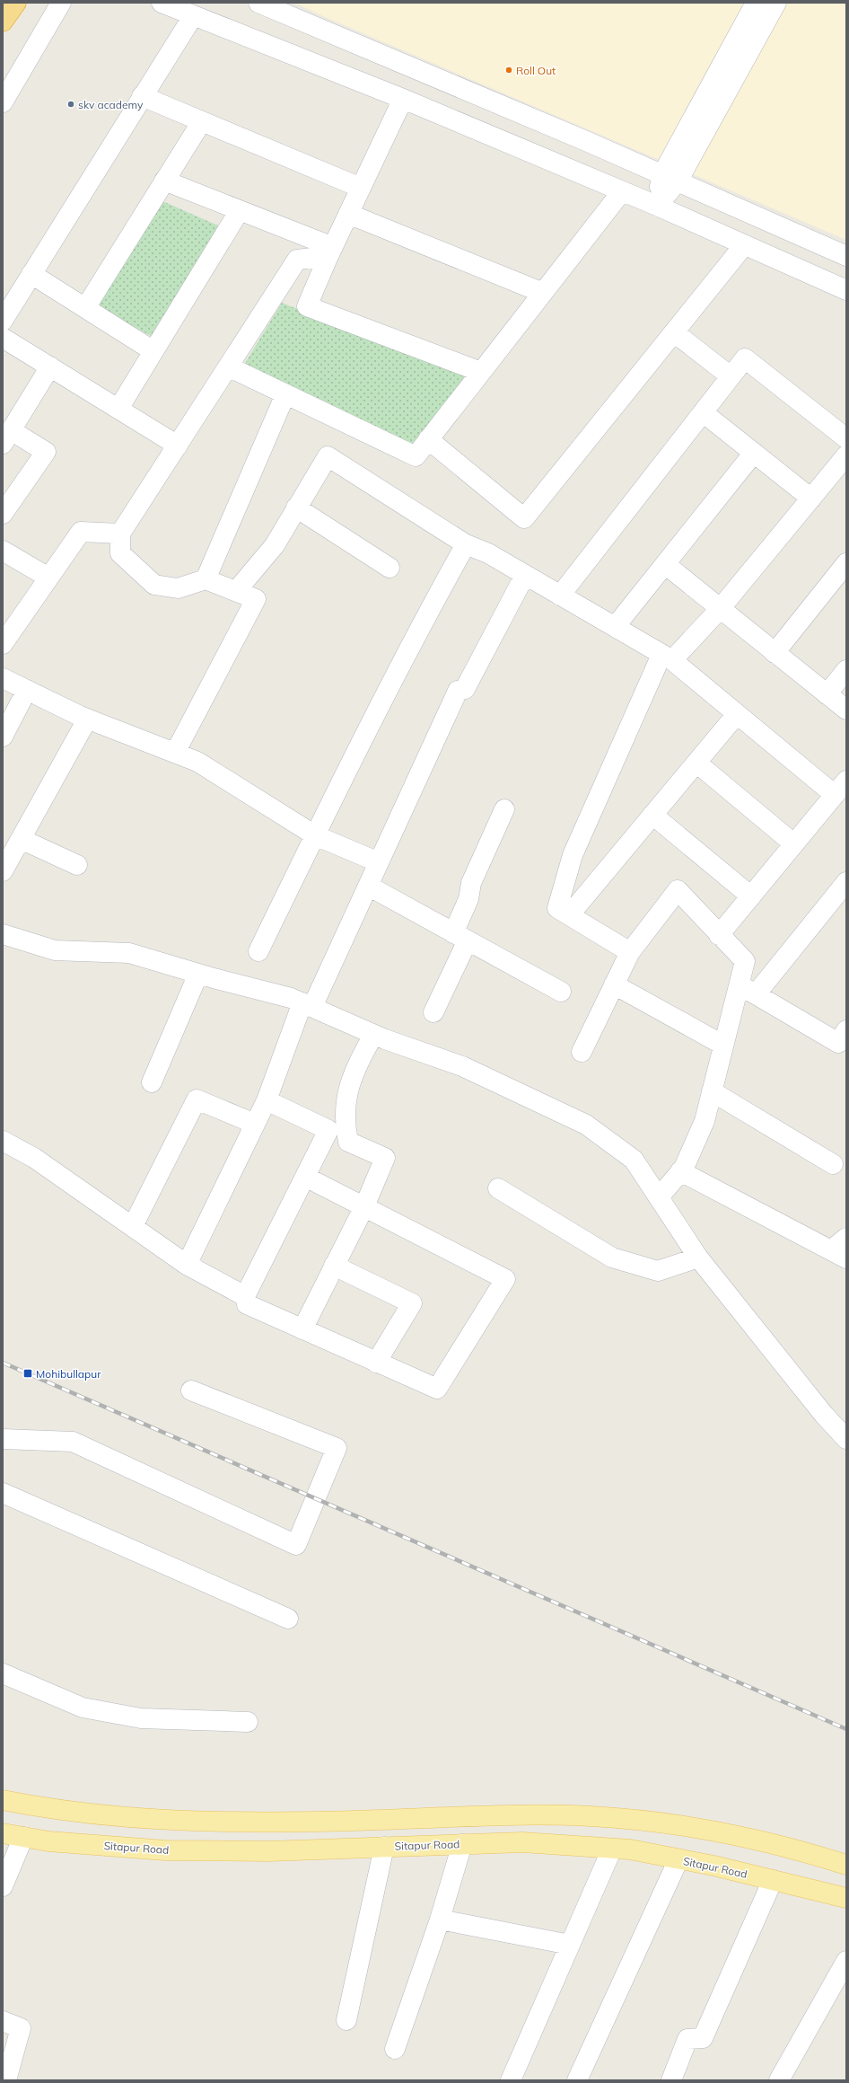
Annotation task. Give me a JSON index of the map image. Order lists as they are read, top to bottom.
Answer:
{
  "streets": {
    "main road": ["Sitapur Road"]
  },
  "places": {
    "other": ["Roll Out", "skv academy"],
    "transit": ["Mohibullapur"]
  }
}
